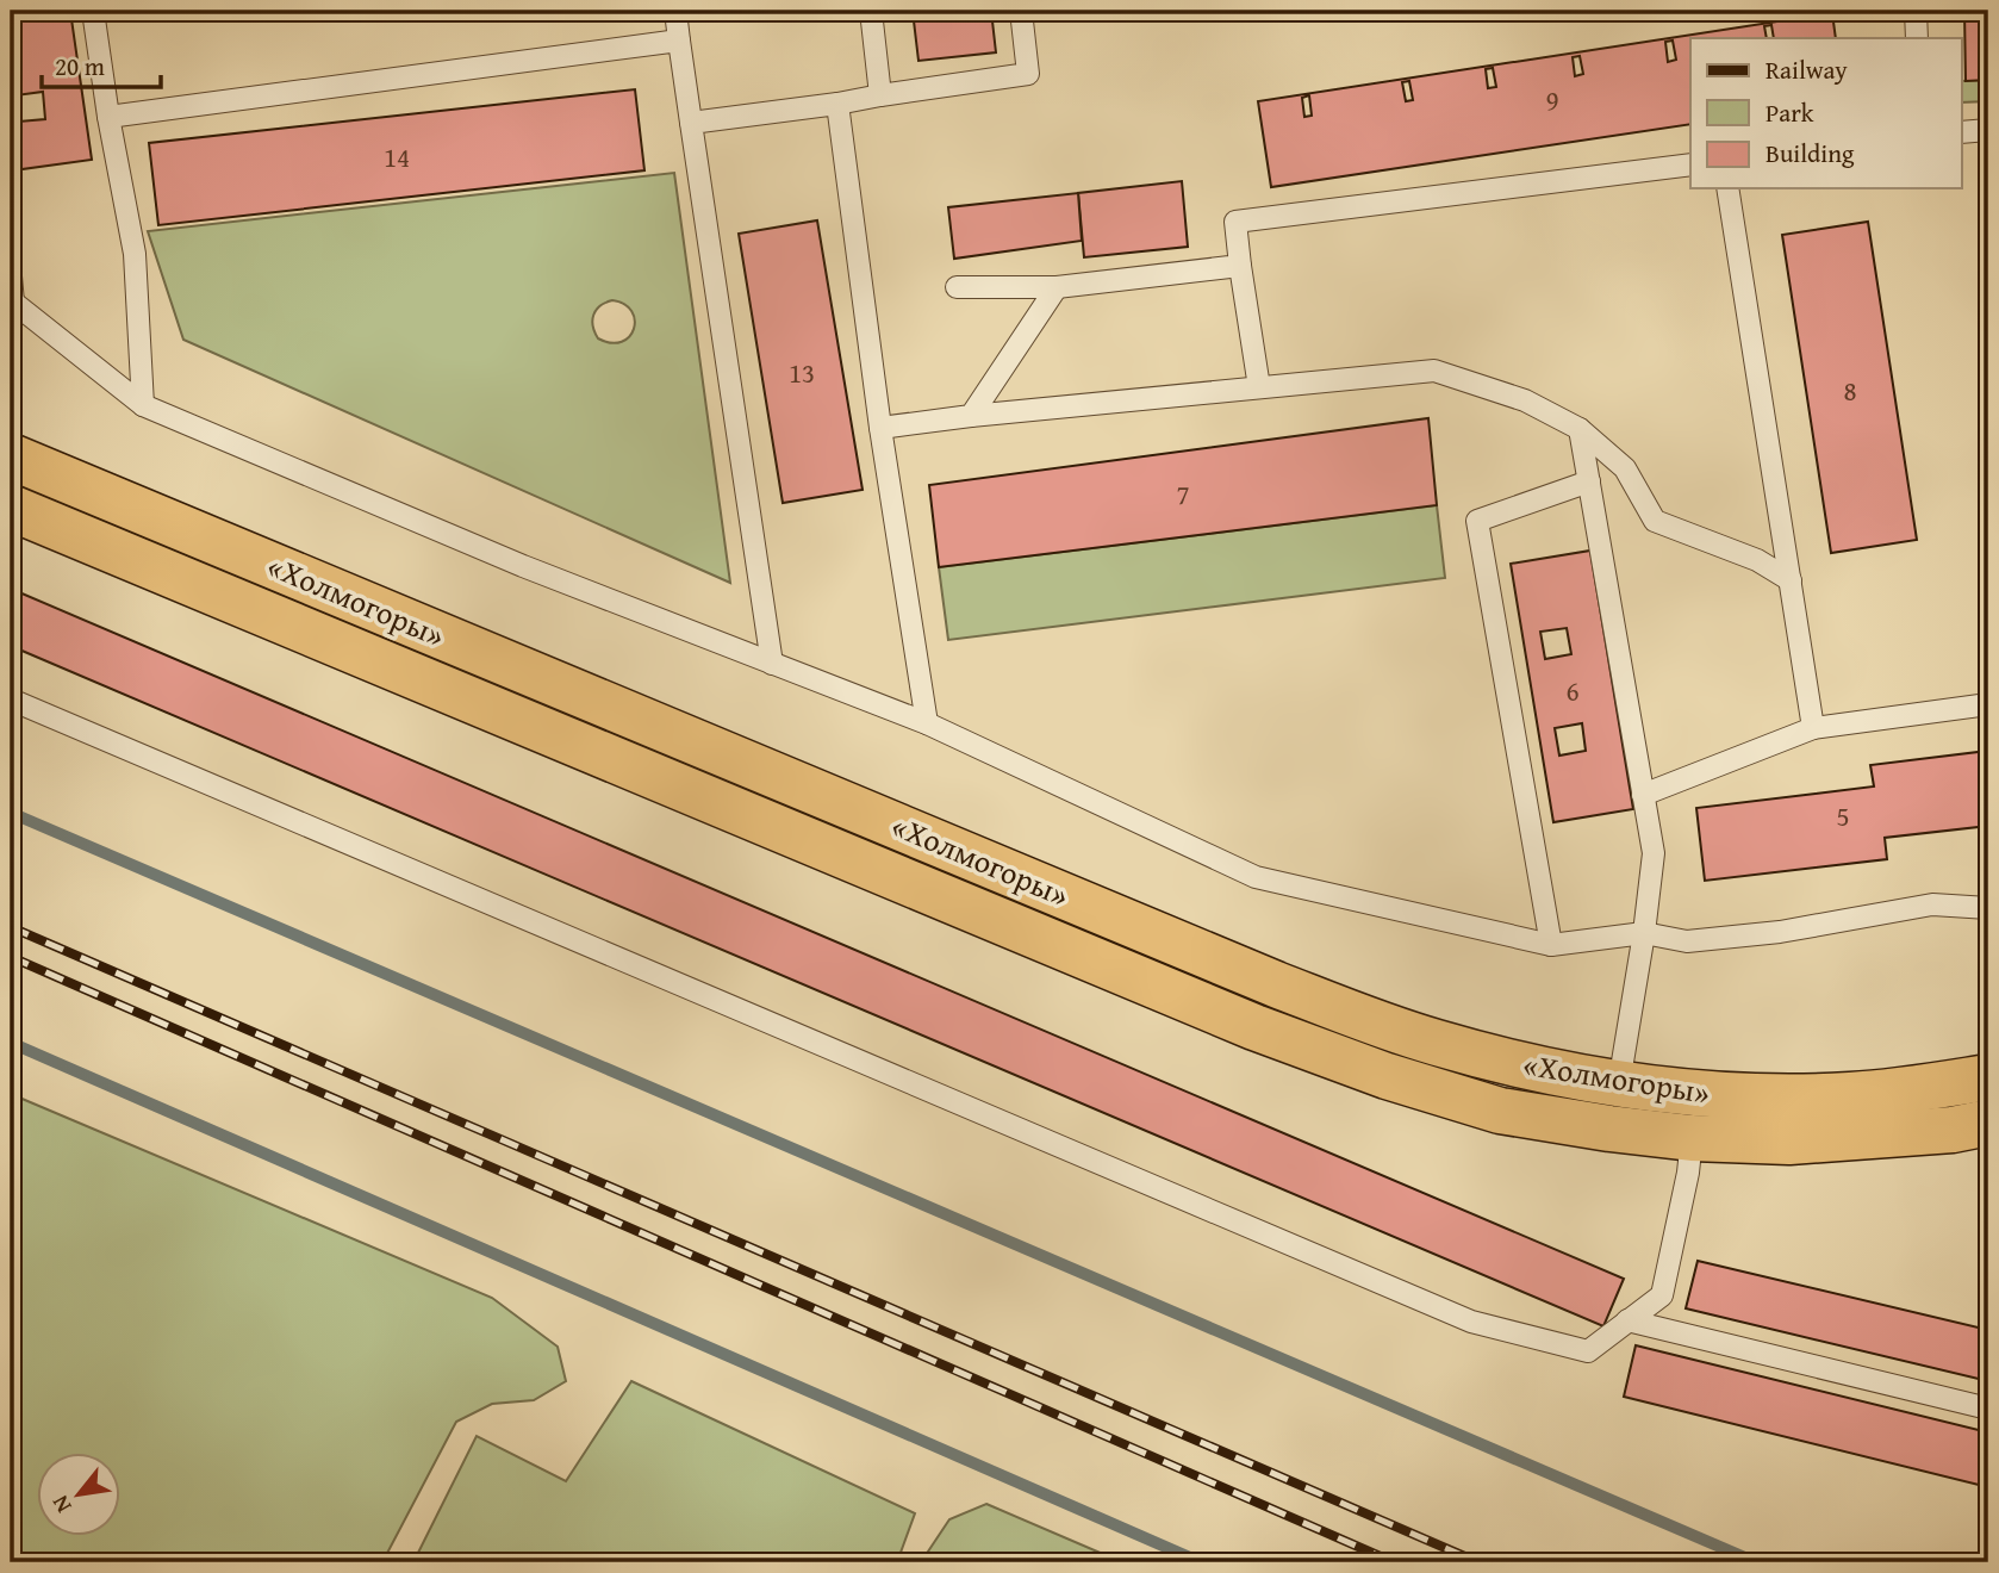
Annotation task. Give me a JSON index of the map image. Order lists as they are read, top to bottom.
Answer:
{
  "streets": {
    "highway": ["«Холмогоры»"]
  },
  "house_numbers": [
    "9",
    "14",
    "13",
    "8",
    "7",
    "6",
    "5"
  ],
  "legend": ["Railway", "Park", "Building"],
  "scale_bar": "20 m",
  "north": "bottom left"
}
